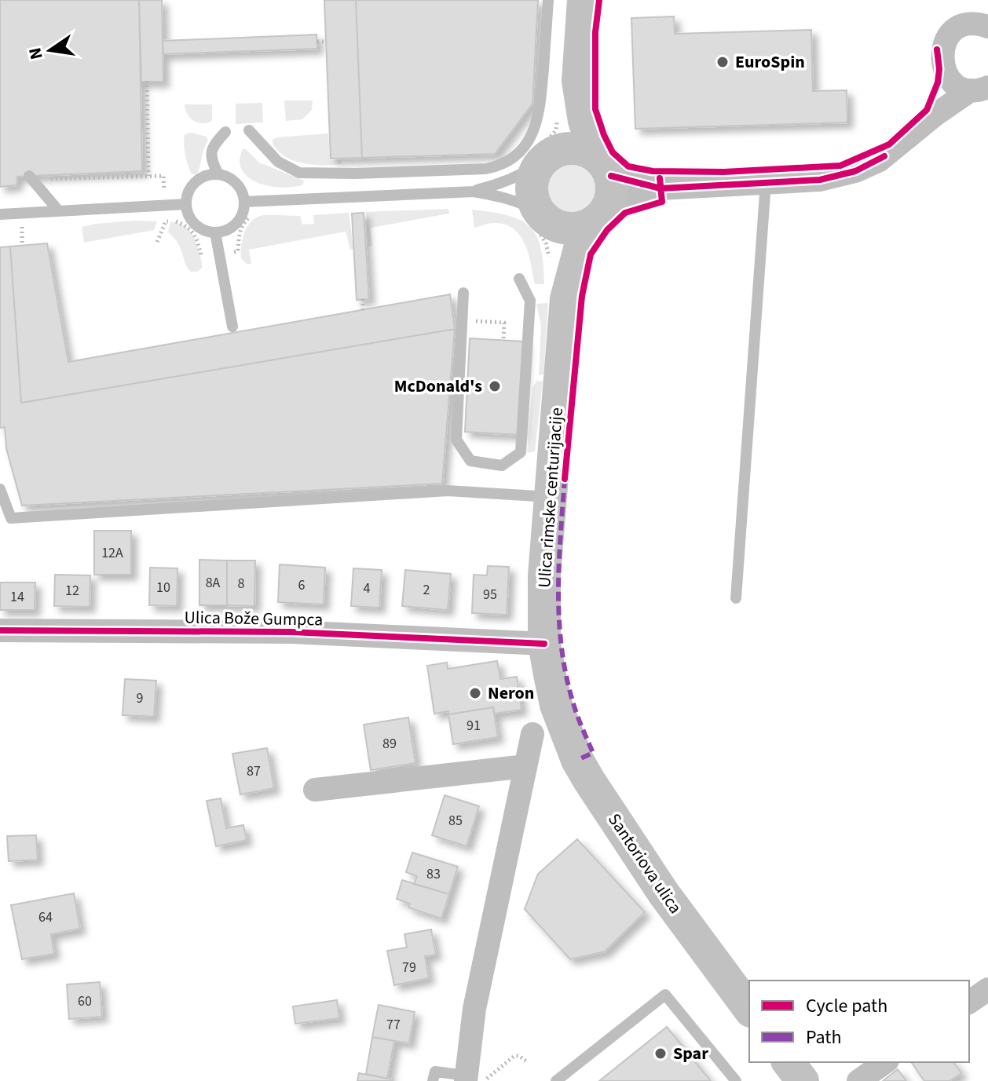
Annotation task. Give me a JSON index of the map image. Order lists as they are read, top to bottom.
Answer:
{
  "streets": {
    "main road": ["Ulica rimske centurijacije", "Santoriova ulica"],
    "street": ["Ulica Bože Gumpca"]
  },
  "crossings": [
    ["Ulica rimske centurijacije", "Ulica Bože Gumpca"],
    ["Ulica rimske centurijacije", "Santoriova ulica"]
  ],
  "places": [
    "EuroSpin",
    "McDonald's",
    "Neron",
    "Spar"
  ],
  "house_numbers": [
    "12A",
    "8A",
    "8",
    "6",
    "10",
    "4",
    "2",
    "12",
    "95",
    "14",
    "9",
    "91",
    "89",
    "87",
    "85",
    "83",
    "64",
    "79",
    "60",
    "77"
  ],
  "legend": ["Cycle path", "Path"],
  "north": "left"
}
